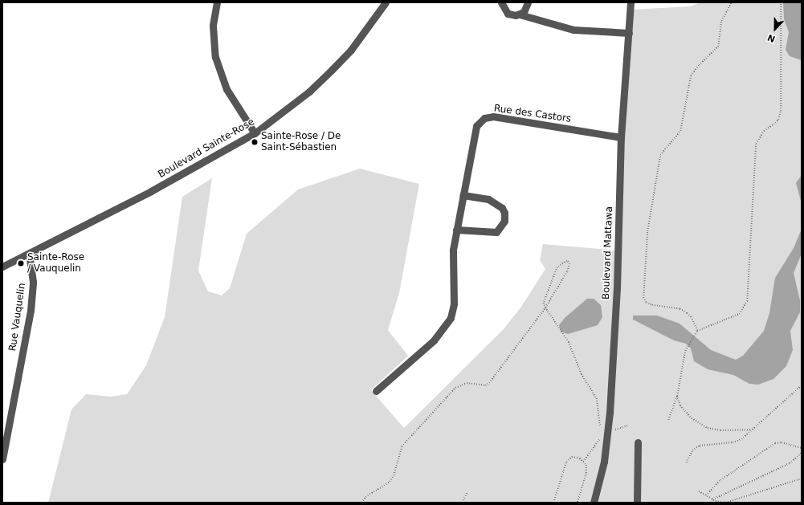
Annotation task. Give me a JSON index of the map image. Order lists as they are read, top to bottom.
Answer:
{
  "streets": {
    "street": [
      "Rue des Castors",
      "Boulevard Sainte-Rose",
      "Boulevard Mattawa",
      "Rue Vauquelin"
    ]
  },
  "crossings": [
    ["Rue des Castors", "Boulevard Mattawa"],
    ["Boulevard Sainte-Rose", "Rue Vauquelin"]
  ],
  "places": ["Sainte-Rose / De Saint-Sébastien", "Sainte-Rose / Vauquelin"],
  "north": "bottom"
}
